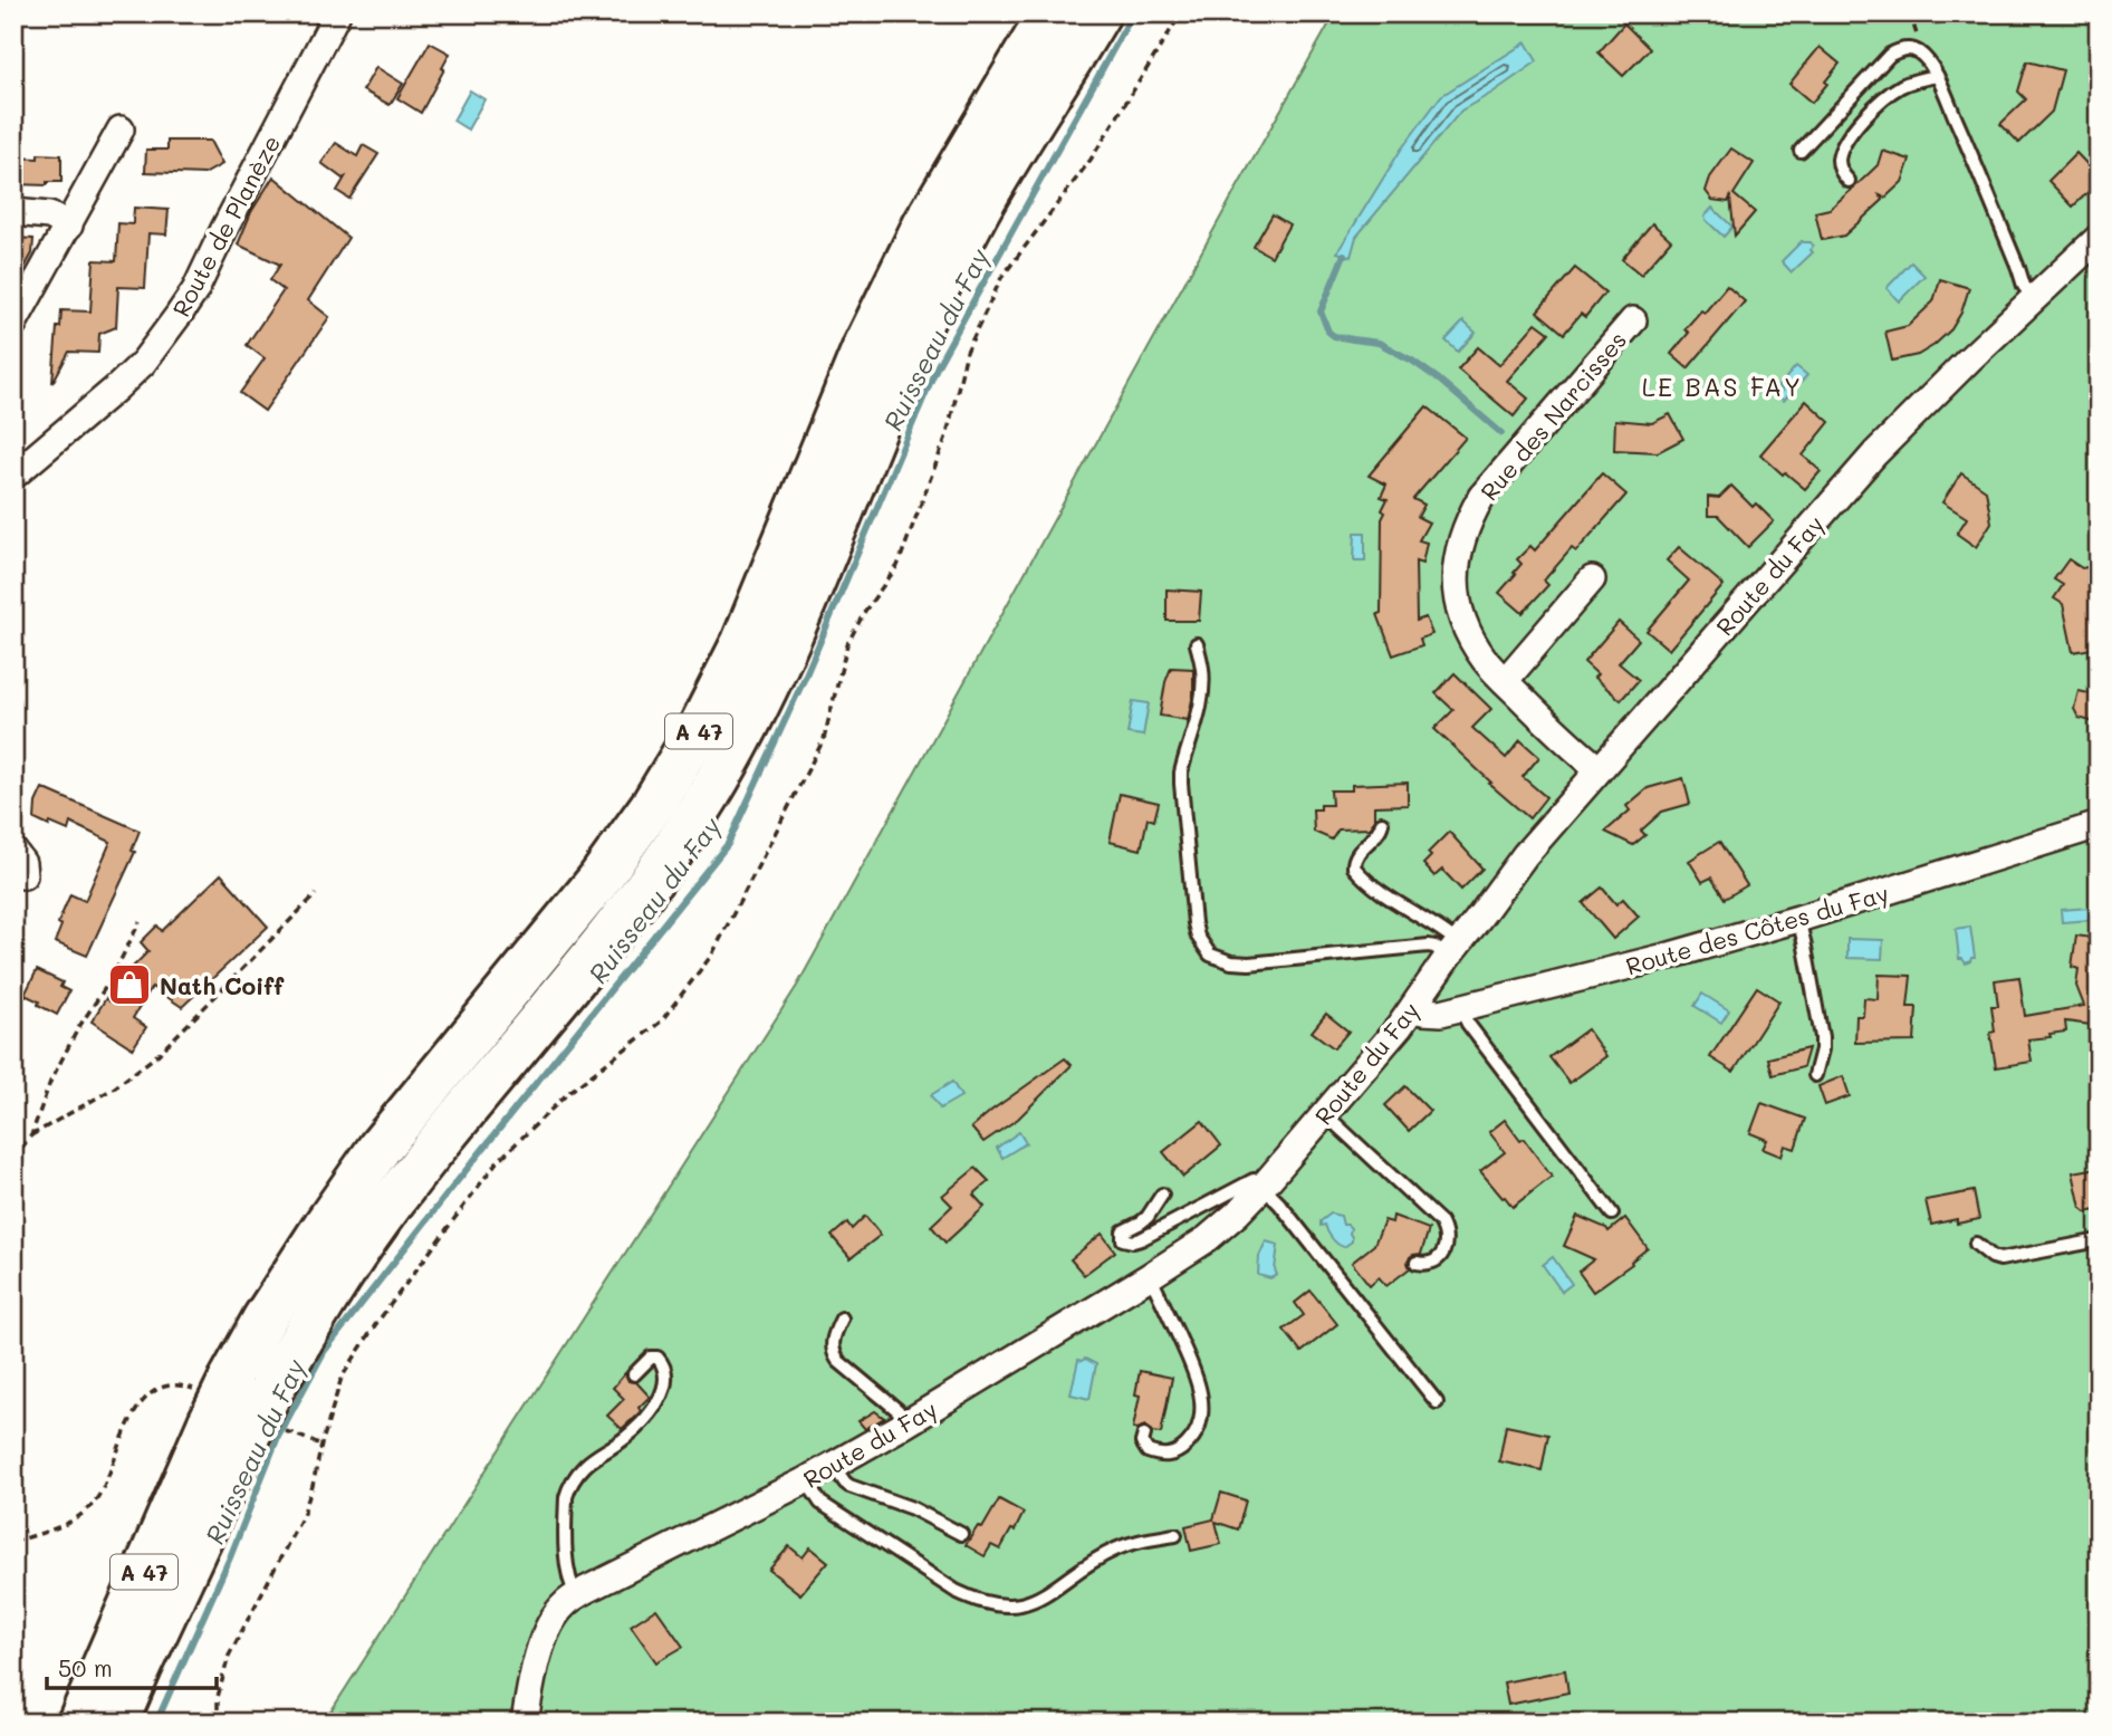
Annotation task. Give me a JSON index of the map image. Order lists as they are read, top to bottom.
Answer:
{
  "streets": {
    "highway": ["A 47"],
    "street": [
      "Route de Planèze",
      "Rue des Narcisses",
      "Route du Fay",
      "Route des Côtes du Fay"
    ]
  },
  "crossings": [
    ["Rue des Narcisses", "Route du Fay"],
    ["Route du Fay", "Route des Côtes du Fay"]
  ],
  "districts": ["LE BAS FAY"],
  "water": ["Ruisseau du Fay"],
  "places": {
    "shop": ["Nath Coiff"]
  },
  "scale_bar": "50 m"
}
